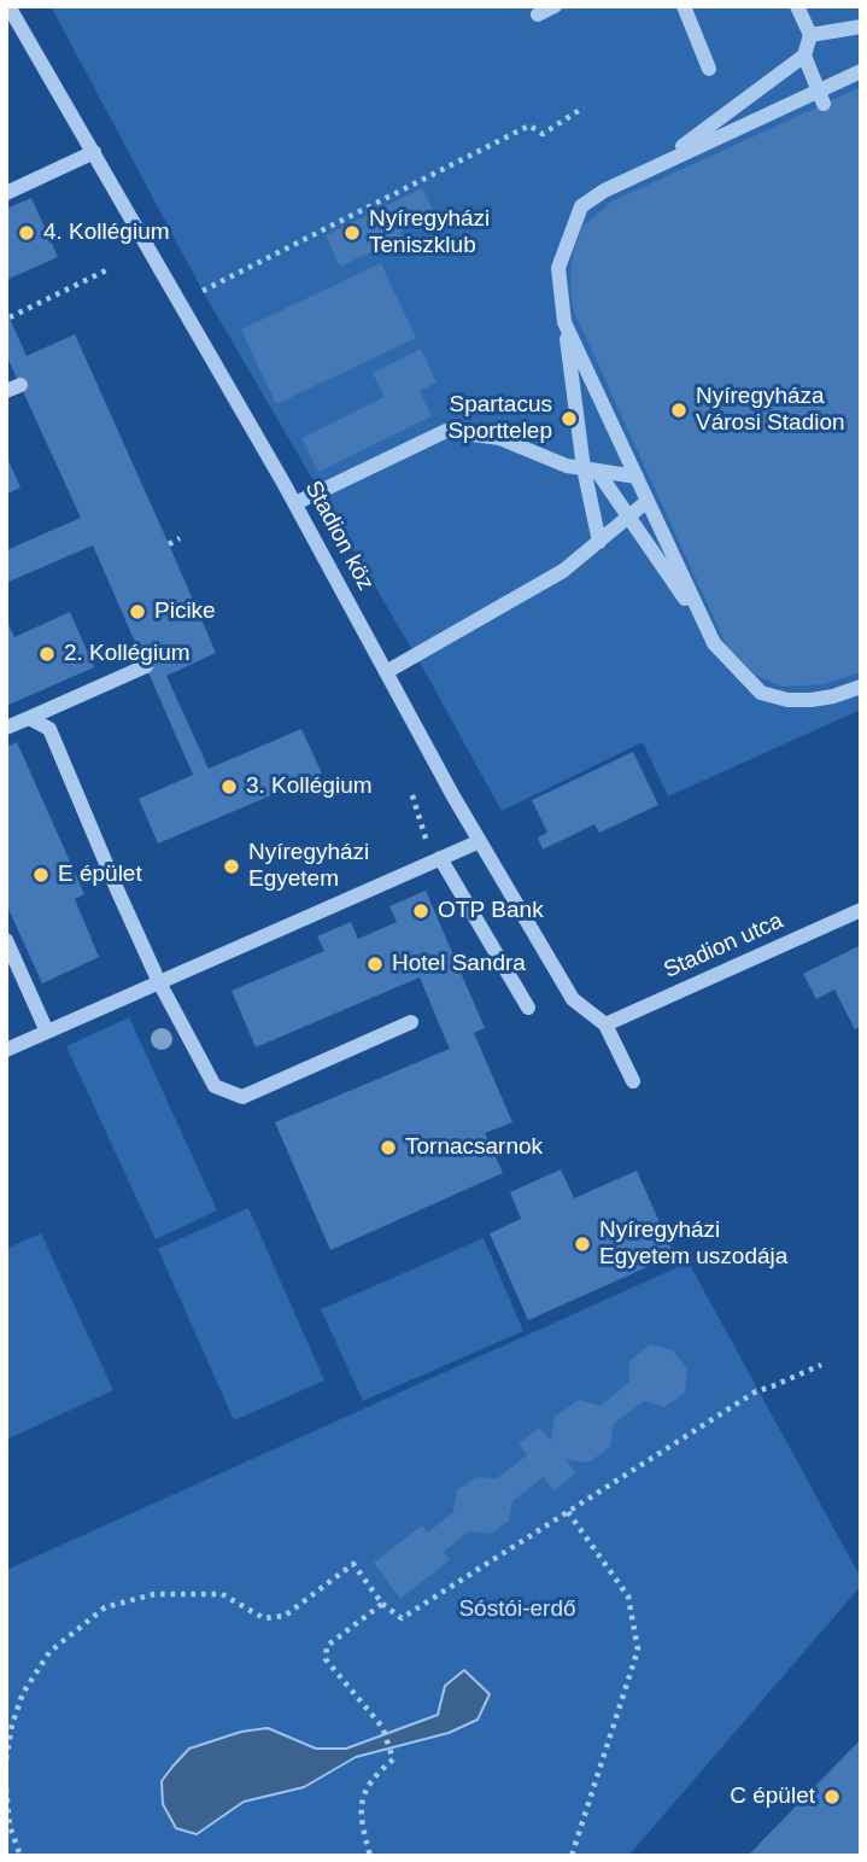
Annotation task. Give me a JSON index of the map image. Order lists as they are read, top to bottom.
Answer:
{
  "streets": {
    "street": ["Stadion köz", "Stadion utca"]
  },
  "crossings": [
    ["Stadion köz", "Stadion utca"]
  ],
  "parks": ["Sóstói-erdő"],
  "places": [
    "4. Kollégium",
    "Nyíregyházi Teniszklub",
    "Nyíregyháza Városi Stadion",
    "Spartacus Sporttelep",
    "Picike",
    "2. Kollégium",
    "3. Kollégium",
    "Nyíregyházi Egyetem",
    "E épület",
    "OTP Bank",
    "Hotel Sandra",
    "Tornacsarnok",
    "Nyíregyházi Egyetem uszodája",
    "C épület"
  ]
}
